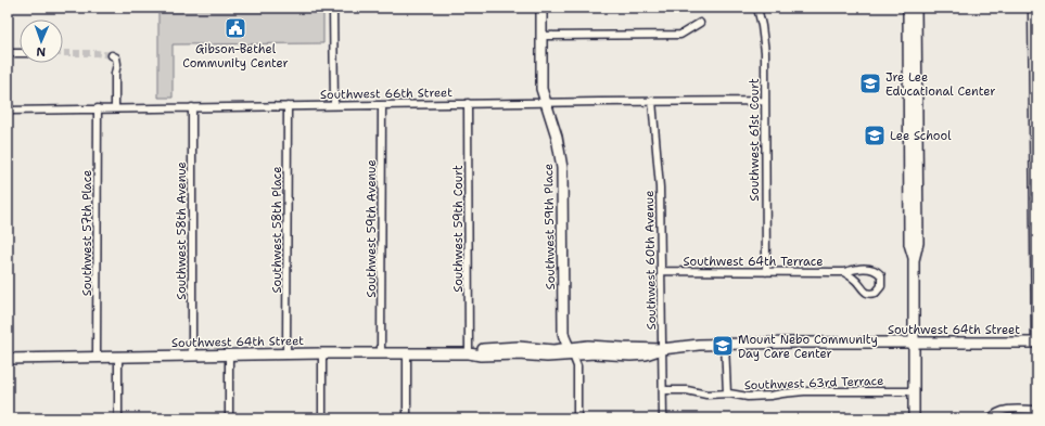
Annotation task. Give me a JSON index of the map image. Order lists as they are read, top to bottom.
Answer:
{
  "streets": {
    "street": [
      "Southwest 66th Street",
      "Southwest 61st Court",
      "Southwest 59th Place",
      "Southwest 59th Avenue",
      "Southwest 59th Court",
      "Southwest 58th Place",
      "Southwest 58th Avenue",
      "Southwest 57th Place",
      "Southwest 60th Avenue",
      "Southwest 64th Terrace",
      "Southwest 64th Street",
      "Southwest 63rd Terrace"
    ]
  },
  "crossings": [
    ["Southwest 66th Street", "Southwest 61st Court"],
    ["Southwest 66th Street", "Southwest 59th Place"],
    ["Southwest 66th Street", "Southwest 59th Avenue"],
    ["Southwest 66th Street", "Southwest 59th Court"],
    ["Southwest 66th Street", "Southwest 58th Place"],
    ["Southwest 66th Street", "Southwest 58th Avenue"],
    ["Southwest 66th Street", "Southwest 57th Place"],
    ["Southwest 66th Street", "Southwest 60th Avenue"],
    ["Southwest 61st Court", "Southwest 64th Terrace"],
    ["Southwest 59th Place", "Southwest 64th Street"],
    ["Southwest 59th Avenue", "Southwest 64th Street"],
    ["Southwest 59th Court", "Southwest 64th Street"],
    ["Southwest 58th Place", "Southwest 64th Street"],
    ["Southwest 58th Avenue", "Southwest 64th Street"],
    ["Southwest 57th Place", "Southwest 64th Street"],
    ["Southwest 60th Avenue", "Southwest 64th Terrace"],
    ["Southwest 60th Avenue", "Southwest 64th Street"],
    ["Southwest 60th Avenue", "Southwest 63rd Terrace"]
  ],
  "places": {
    "public building": ["Gibson-Bethel Community Center"],
    "school or university": ["Jre Lee Educational Center", "Lee School", "Mount Nebo Community Day Care Center"]
  },
  "north": "bottom"
}
